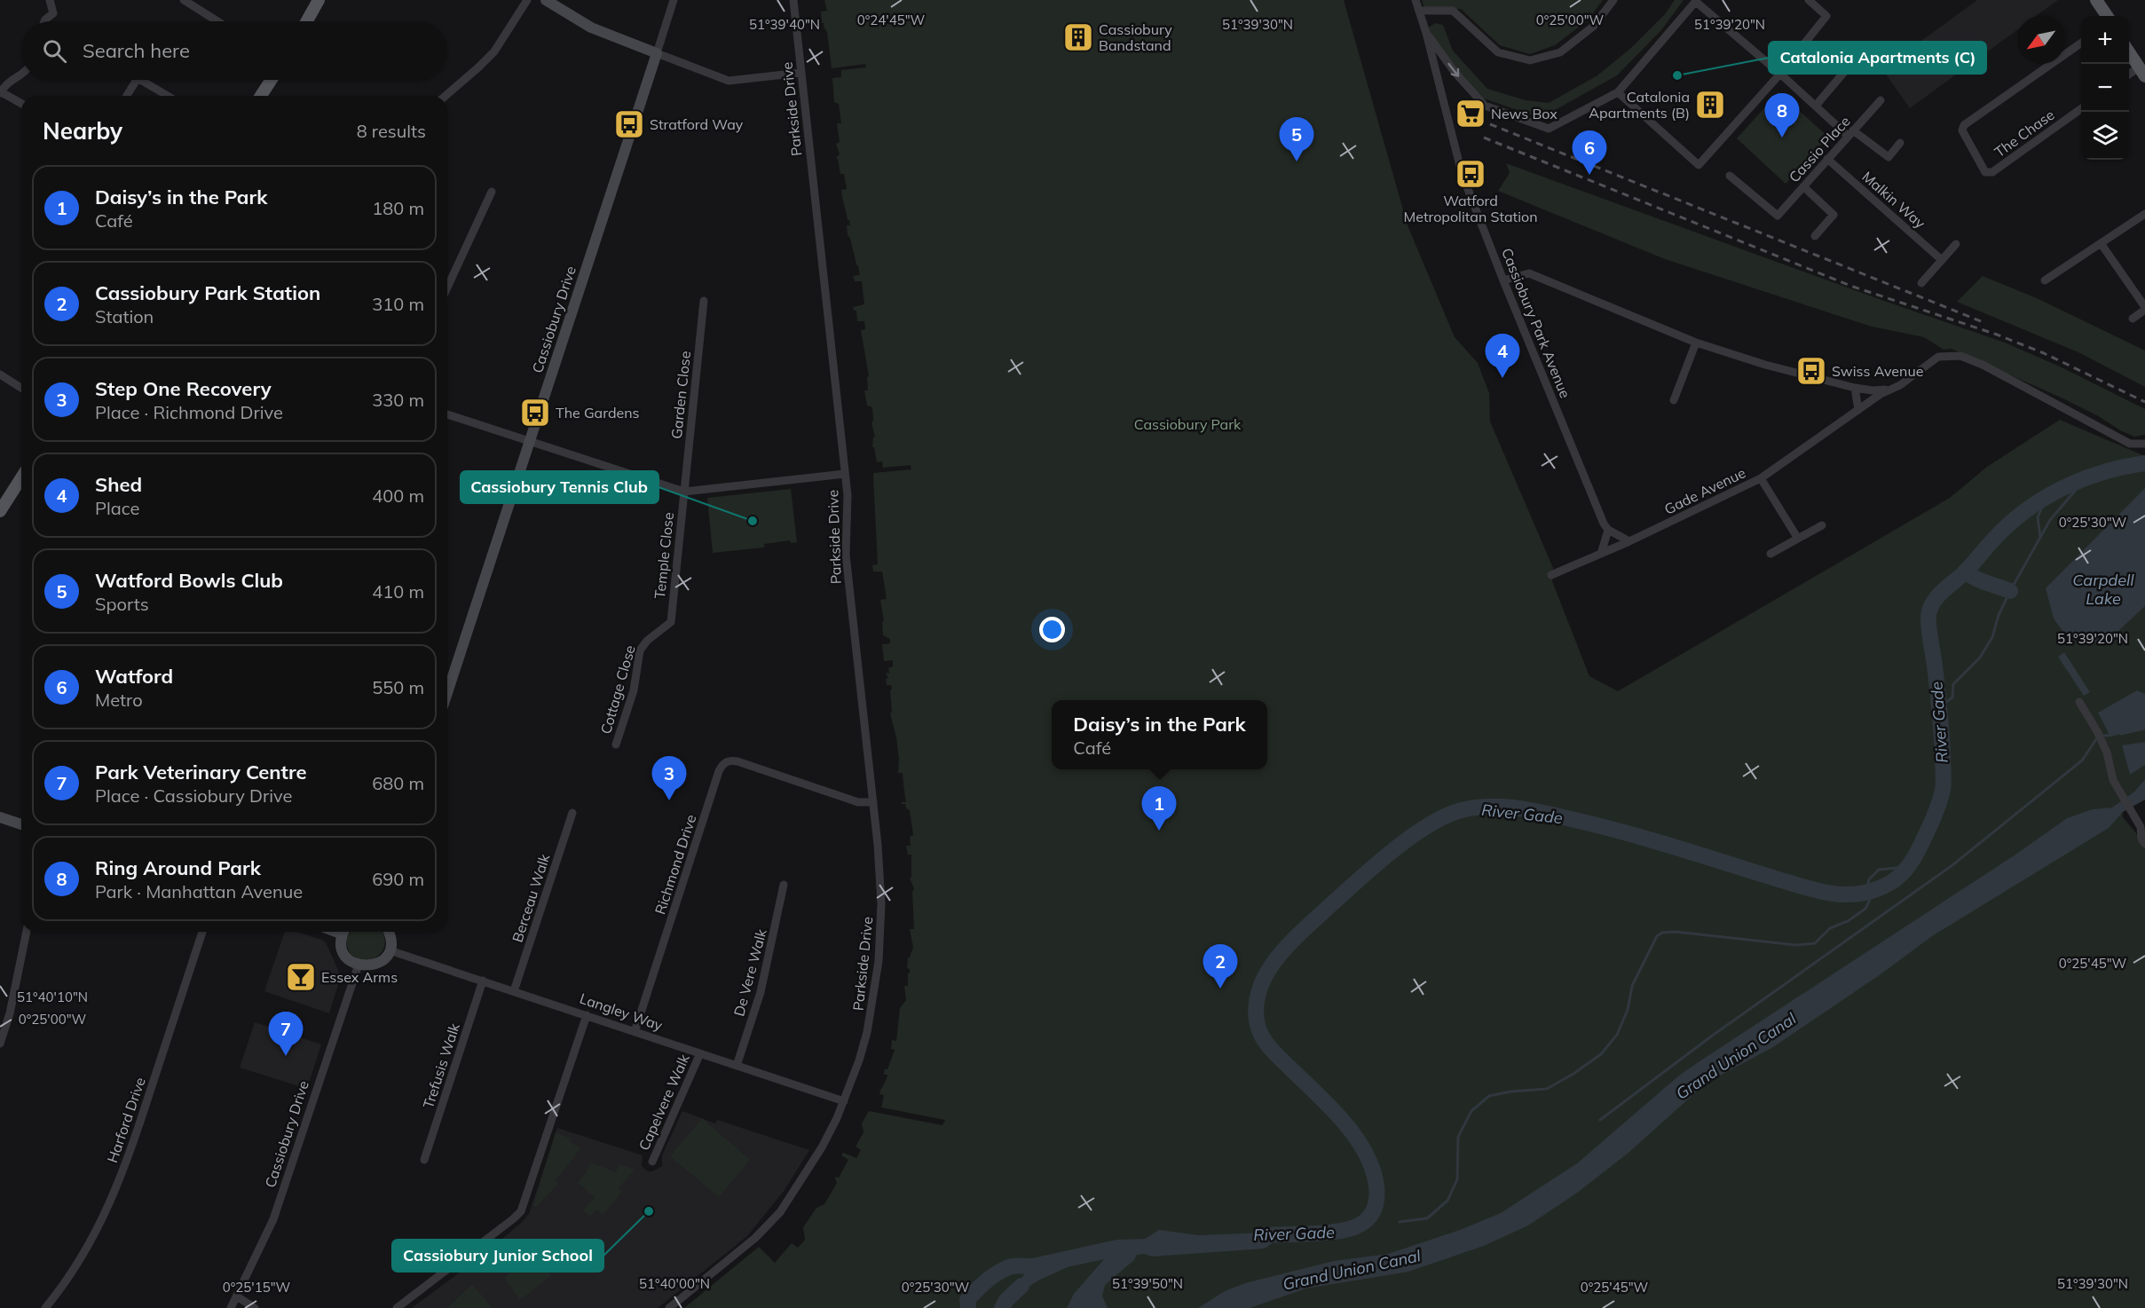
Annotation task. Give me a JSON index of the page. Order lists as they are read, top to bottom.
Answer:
{
  "streets": {
    "street": [
      "Parkside Drive",
      "The Chase",
      "Cassio Place",
      "Malkin Way",
      "Cassiobury Drive",
      "Cassiobury Park Avenue",
      "Garden Close",
      "Gade Avenue",
      "Temple Close",
      "Cottage Close",
      "Richmond Drive",
      "Berceau Walk",
      "De Vere Walk",
      "Langley Way",
      "Trefusis Walk",
      "Capelvere Walk",
      "Harford Drive"
    ]
  },
  "crossings": [
    ["Parkside Drive", "Richmond Drive"],
    ["Parkside Drive", "Langley Way"],
    ["Cassio Place", "Malkin Way"],
    ["Garden Close", "Temple Close"],
    ["Temple Close", "Cottage Close"],
    ["Richmond Drive", "Langley Way"],
    ["Berceau Walk", "Langley Way"],
    ["De Vere Walk", "Langley Way"],
    ["Langley Way", "Trefusis Walk"],
    ["Langley Way", "Capelvere Walk"]
  ],
  "water": ["Carpdell Lake", "River Gade", "Grand Union Canal"],
  "parks": ["Cassiobury Park"],
  "places": {
    "building": ["Cassiobury Bandstand", "Catalonia Apartments (B)"],
    "other": ["Catalonia Apartments (C)", "Cassiobury Tennis Club", "Cassiobury Junior School"],
    "supermarket": ["News Box"],
    "bus stop": [
      "Stratford Way",
      "Watford Metropolitan Station",
      "Swiss Avenue",
      "The Gardens"
    ],
    "bar": ["Essex Arms"]
  },
  "north": "bottom left",
  "page": {
    "map_buttons": ["+", "−"],
    "search": "Search here",
    "pins": [
      "8",
      "5",
      "6",
      "4",
      "3",
      "1",
      "2",
      "7"
    ],
    "heading": ["Nearby", "8 results"],
    "list": [
      {
        "mark": "1",
        "name": "Daisy’s in the Park",
        "note": "Café",
        "value": "180 m"
      },
      {
        "mark": "2",
        "name": "Cassiobury Park Station",
        "note": "Station",
        "value": "310 m"
      },
      {
        "mark": "3",
        "name": "Step One Recovery",
        "note": "Place · Richmond Drive",
        "value": "330 m"
      },
      {
        "mark": "4",
        "name": "Shed",
        "note": "Place",
        "value": "400 m"
      },
      {
        "mark": "5",
        "name": "Watford Bowls Club",
        "note": "Sports",
        "value": "410 m"
      },
      {
        "mark": "6",
        "name": "Watford",
        "note": "Metro",
        "value": "550 m"
      },
      {
        "mark": "7",
        "name": "Park Veterinary Centre",
        "note": "Place · Cassiobury Drive",
        "value": "680 m"
      },
      {
        "mark": "8",
        "name": "Ring Around Park",
        "note": "Park · Manhattan Avenue",
        "value": "690 m"
      }
    ],
    "popup": ["Daisy’s in the Park", "Café"]
  },
  "coordinates": [
    "0°24'45\"W",
    "0°25'00\"W",
    "51°39'40\"N",
    "51°39'30\"N",
    "51°39'20\"N",
    "0°25'30\"W",
    "0°25'45\"W",
    "51°40'10\"N",
    "51°40'00\"N",
    "51°39'50\"N",
    "0°25'15\"W"
  ]
}
